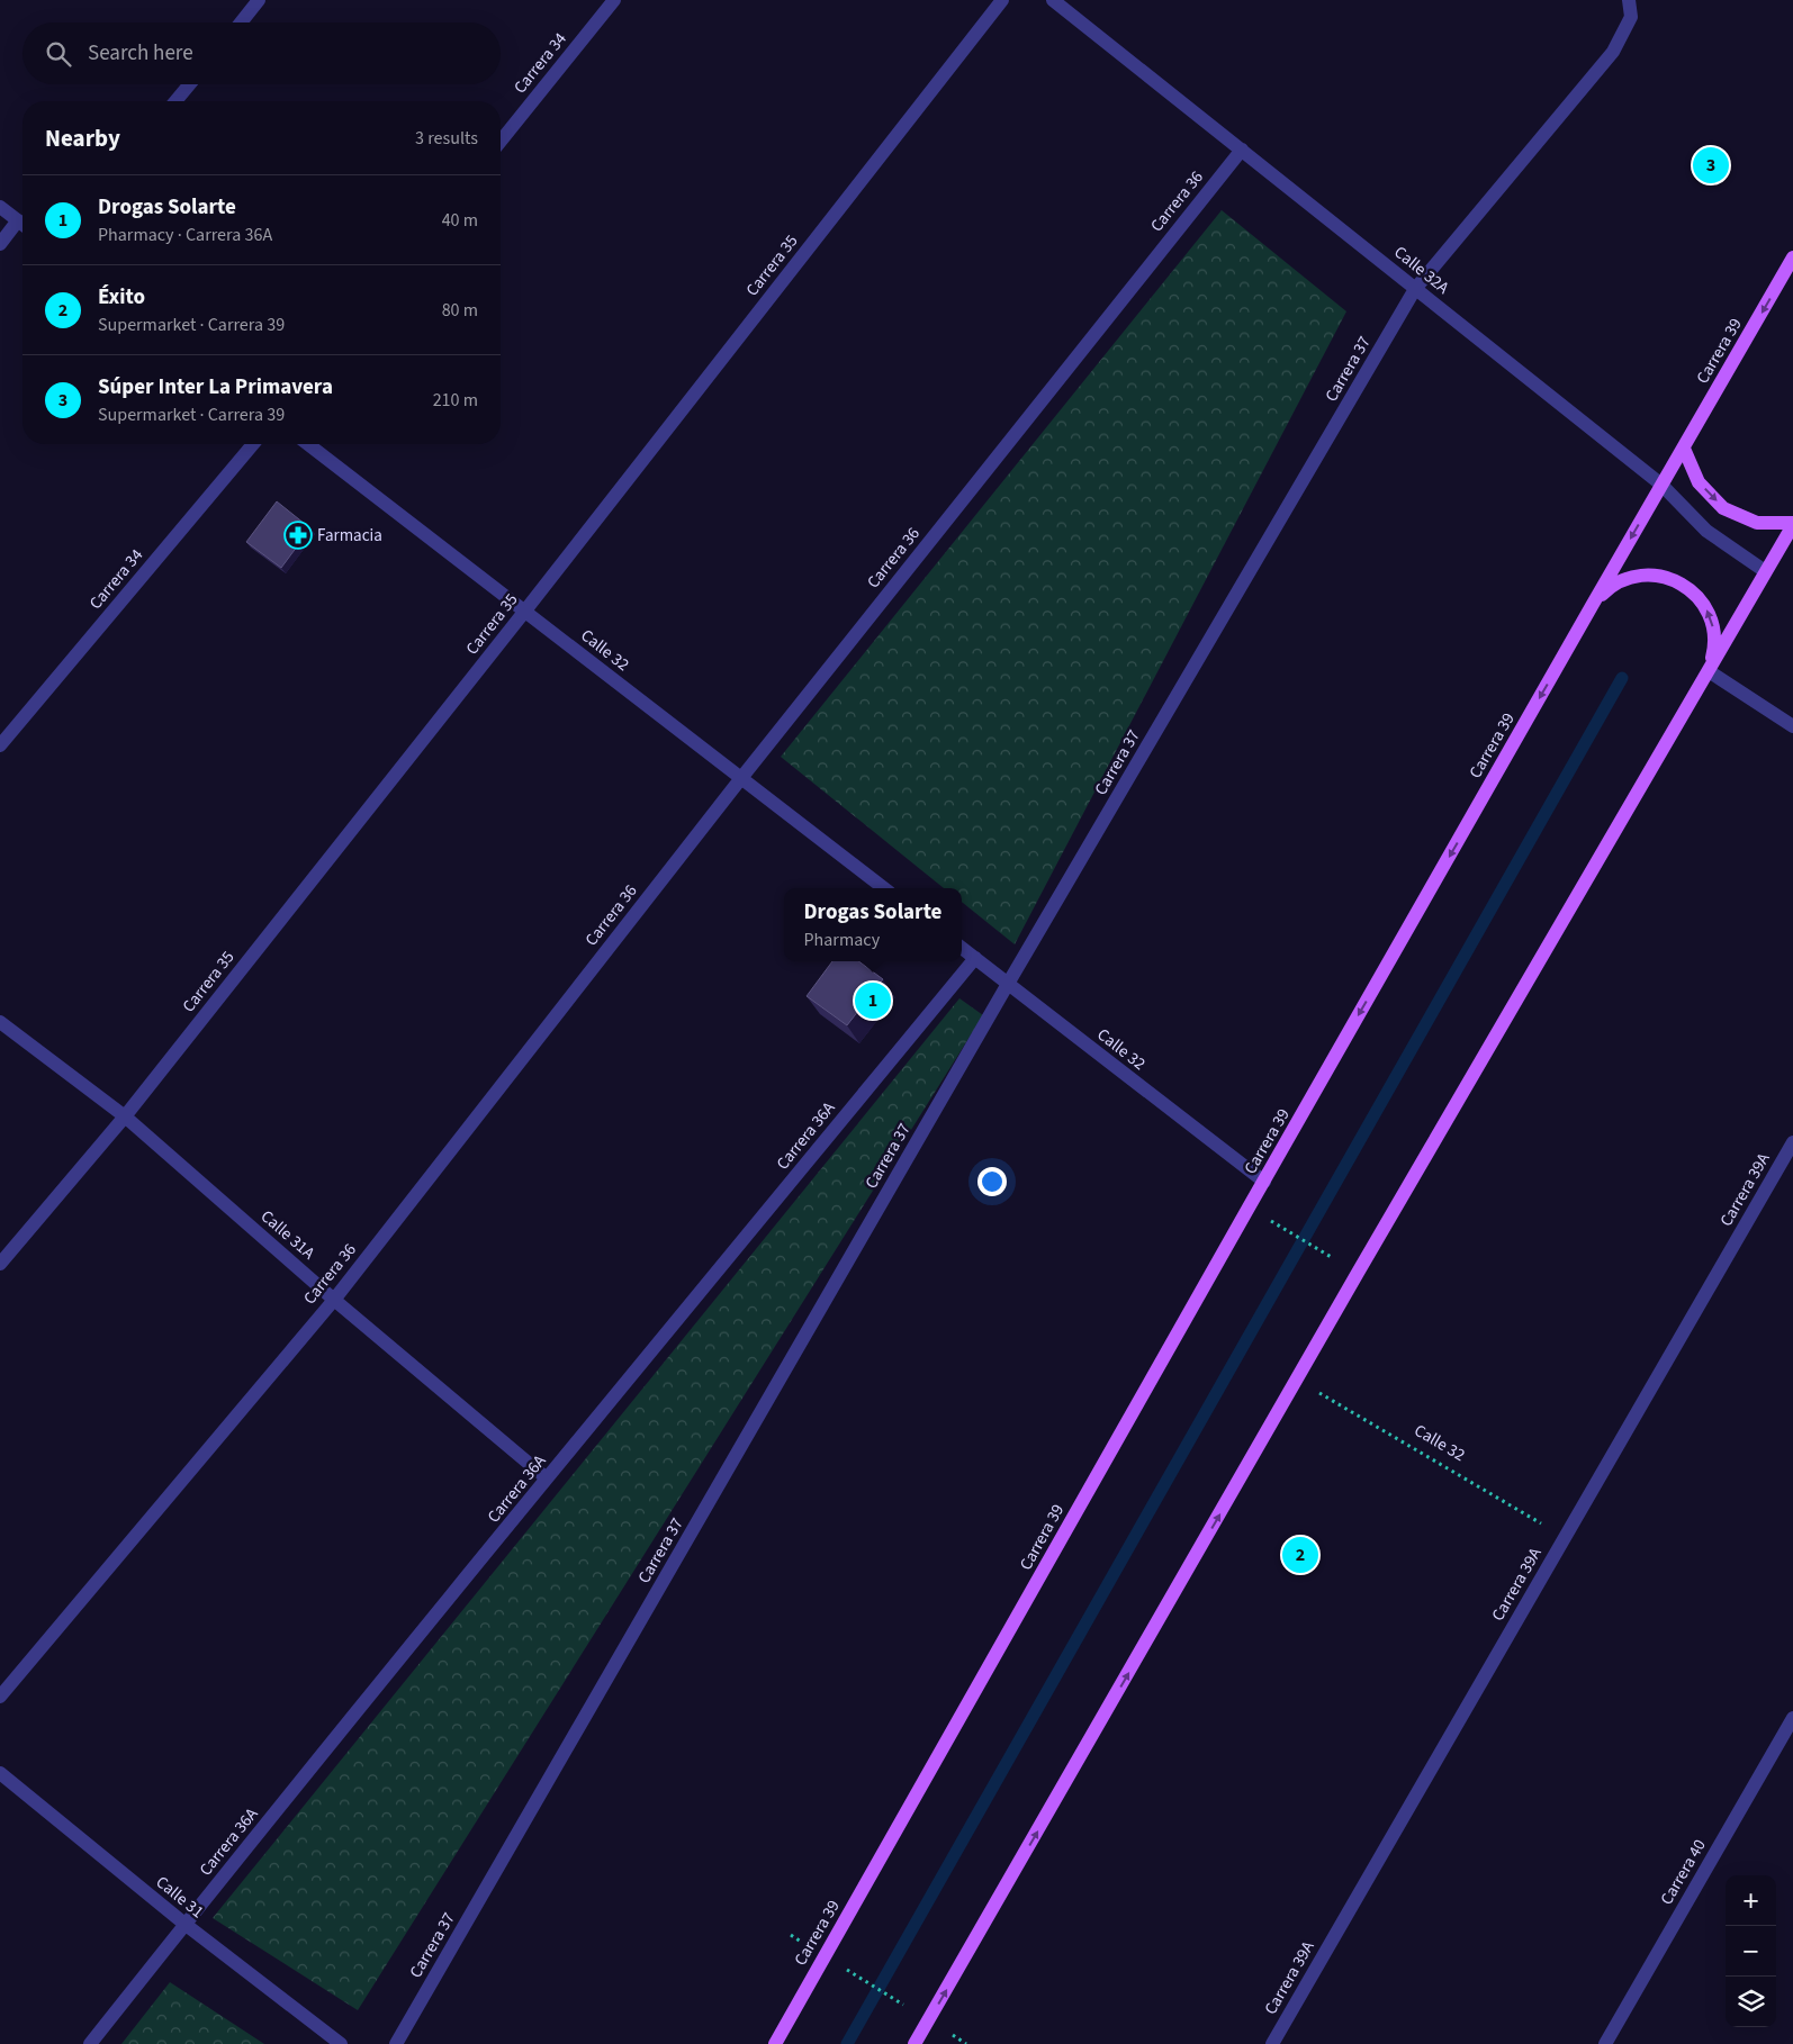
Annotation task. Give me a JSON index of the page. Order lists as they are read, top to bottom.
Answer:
{
  "streets": {
    "main road": ["Carrera 39"],
    "street": [
      "Carrera 34",
      "Carrera 36",
      "Carrera 35",
      "Calle 32A",
      "Carrera 37",
      "Calle 32",
      "Carrera 36A",
      "Carrera 39A",
      "Calle 31A",
      "Carrera 40",
      "Calle 31"
    ]
  },
  "crossings": [
    ["Carrera 36", "Calle 32A"],
    ["Carrera 36", "Calle 32"],
    ["Carrera 36", "Calle 31A"],
    ["Carrera 35", "Calle 32"],
    ["Carrera 35", "Calle 31A"],
    ["Calle 32A", "Carrera 39"],
    ["Calle 32A", "Carrera 37"],
    ["Carrera 39", "Calle 32"],
    ["Carrera 37", "Calle 32"],
    ["Calle 32", "Carrera 36A"],
    ["Calle 32", "Carrera 39A"],
    ["Carrera 36A", "Calle 31A"],
    ["Carrera 36A", "Calle 31"]
  ],
  "one_way": ["Carrera 39"],
  "places": {
    "pharmacy": ["Farmacia"]
  },
  "page": {
    "search": "Search here",
    "heading": ["Nearby", "3 results"],
    "pins": ["3", "1", "2"],
    "list": [
      {
        "mark": "1",
        "name": "Drogas Solarte",
        "note": "Pharmacy · Carrera 36A",
        "value": "40 m"
      },
      {
        "mark": "2",
        "name": "Éxito",
        "note": "Supermarket · Carrera 39",
        "value": "80 m"
      },
      {
        "mark": "3",
        "name": "Súper Inter La Primavera",
        "note": "Supermarket · Carrera 39",
        "value": "210 m"
      }
    ],
    "popup": ["Drogas Solarte", "Pharmacy"],
    "map_buttons": ["+", "−"]
  }
}
